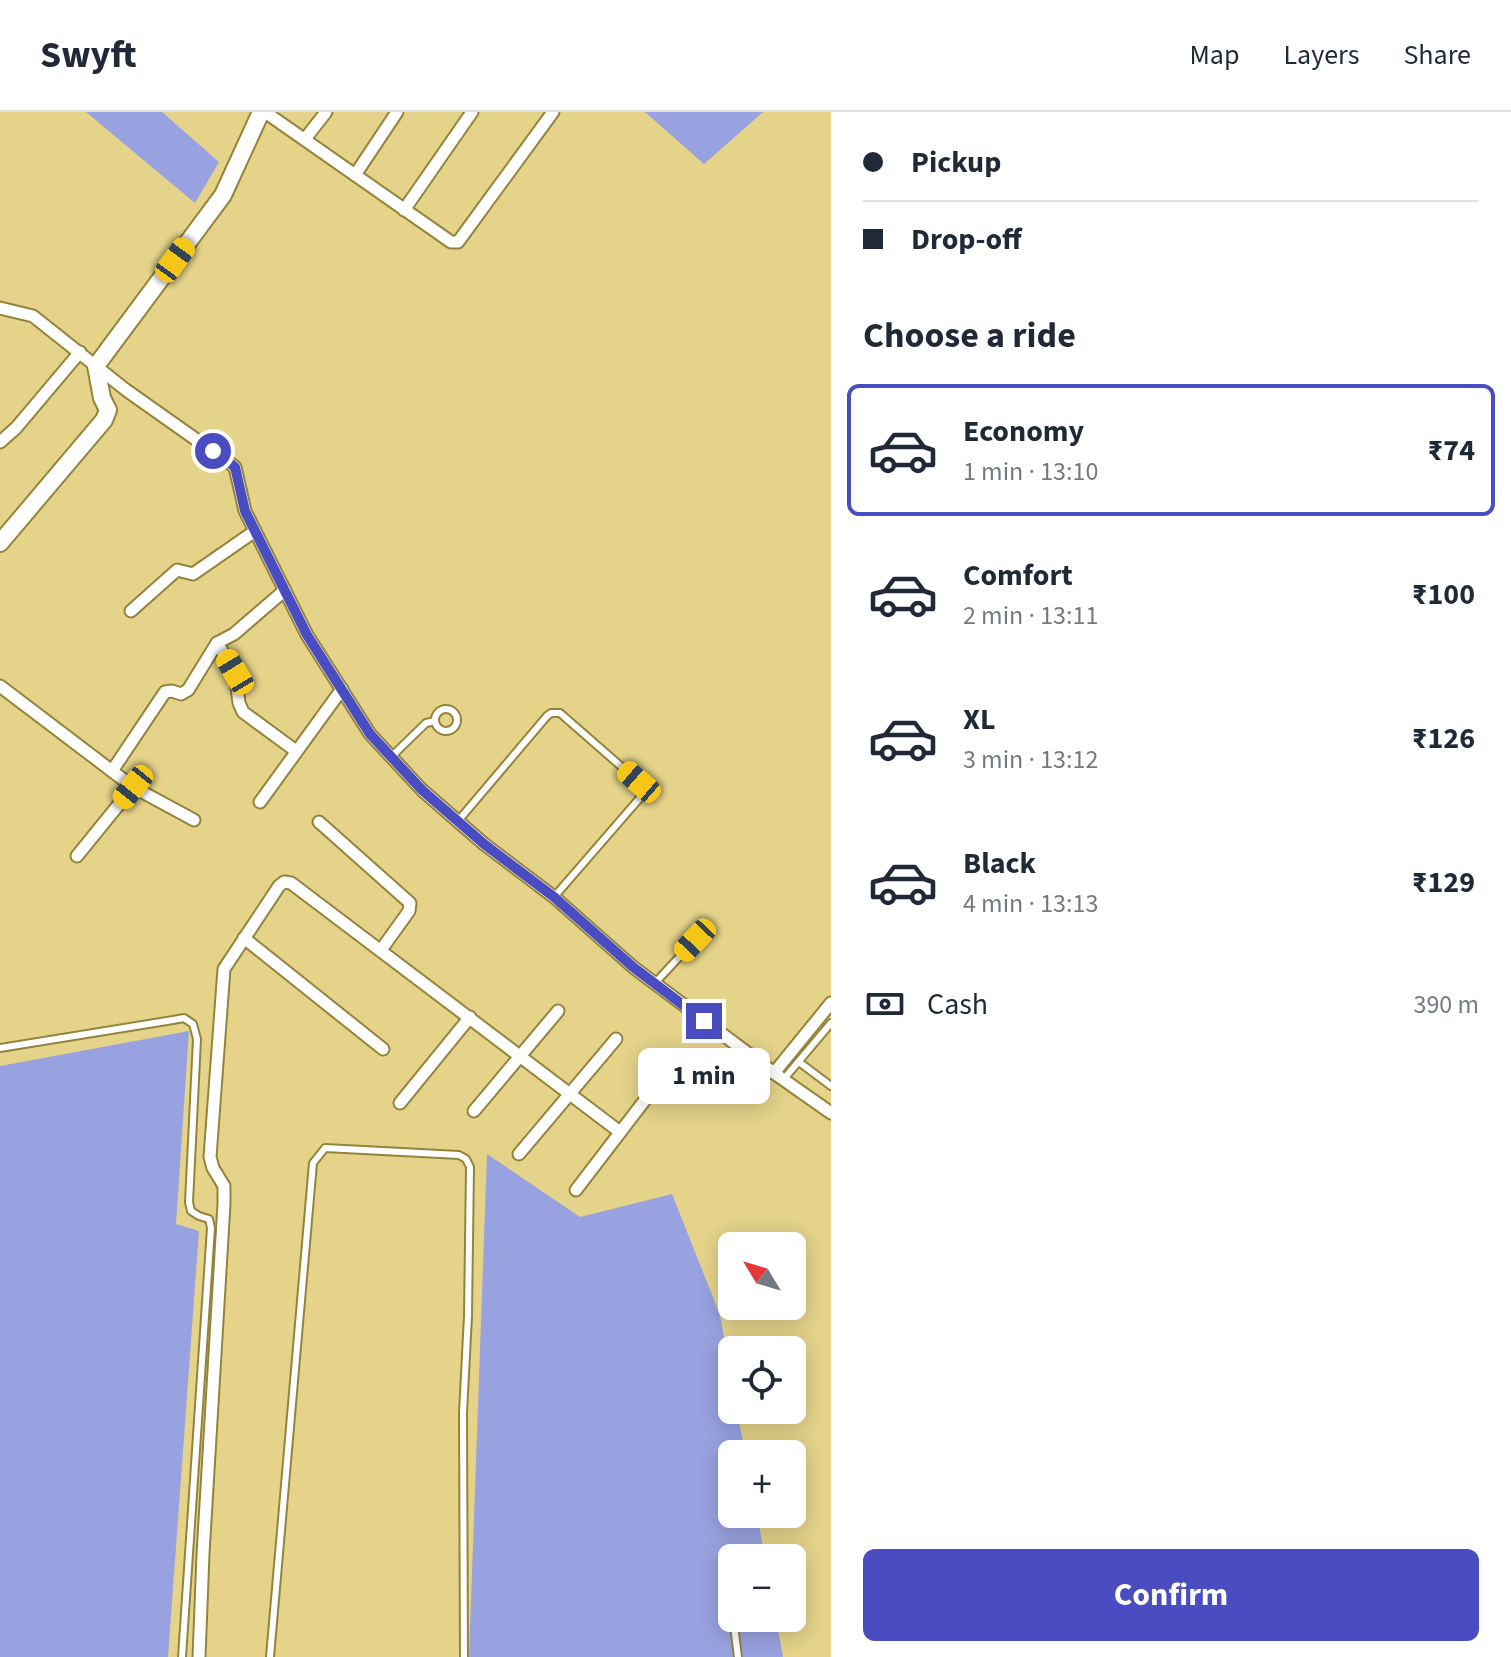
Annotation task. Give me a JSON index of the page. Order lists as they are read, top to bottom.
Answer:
{
  "north": "top left",
  "page": {
    "header": "Swyft",
    "nav": ["Map", "Layers", "Share"],
    "banner": ["Pickup", "Drop-off"],
    "heading": "Choose a ride",
    "list": [
      {
        "name": "Economy",
        "note": "1 min · 13:10",
        "value": "₹74"
      },
      {
        "name": "Comfort",
        "note": "2 min · 13:11",
        "value": "₹100"
      },
      {
        "name": "XL",
        "note": "3 min · 13:12",
        "value": "₹126"
      },
      {
        "name": "Black",
        "note": "4 min · 13:13",
        "value": "₹129"
      }
    ],
    "pay": ["Cash", "390 m"],
    "bubble": "1 min",
    "map_buttons": ["+", "−"],
    "buttons": "Confirm"
  }
}
